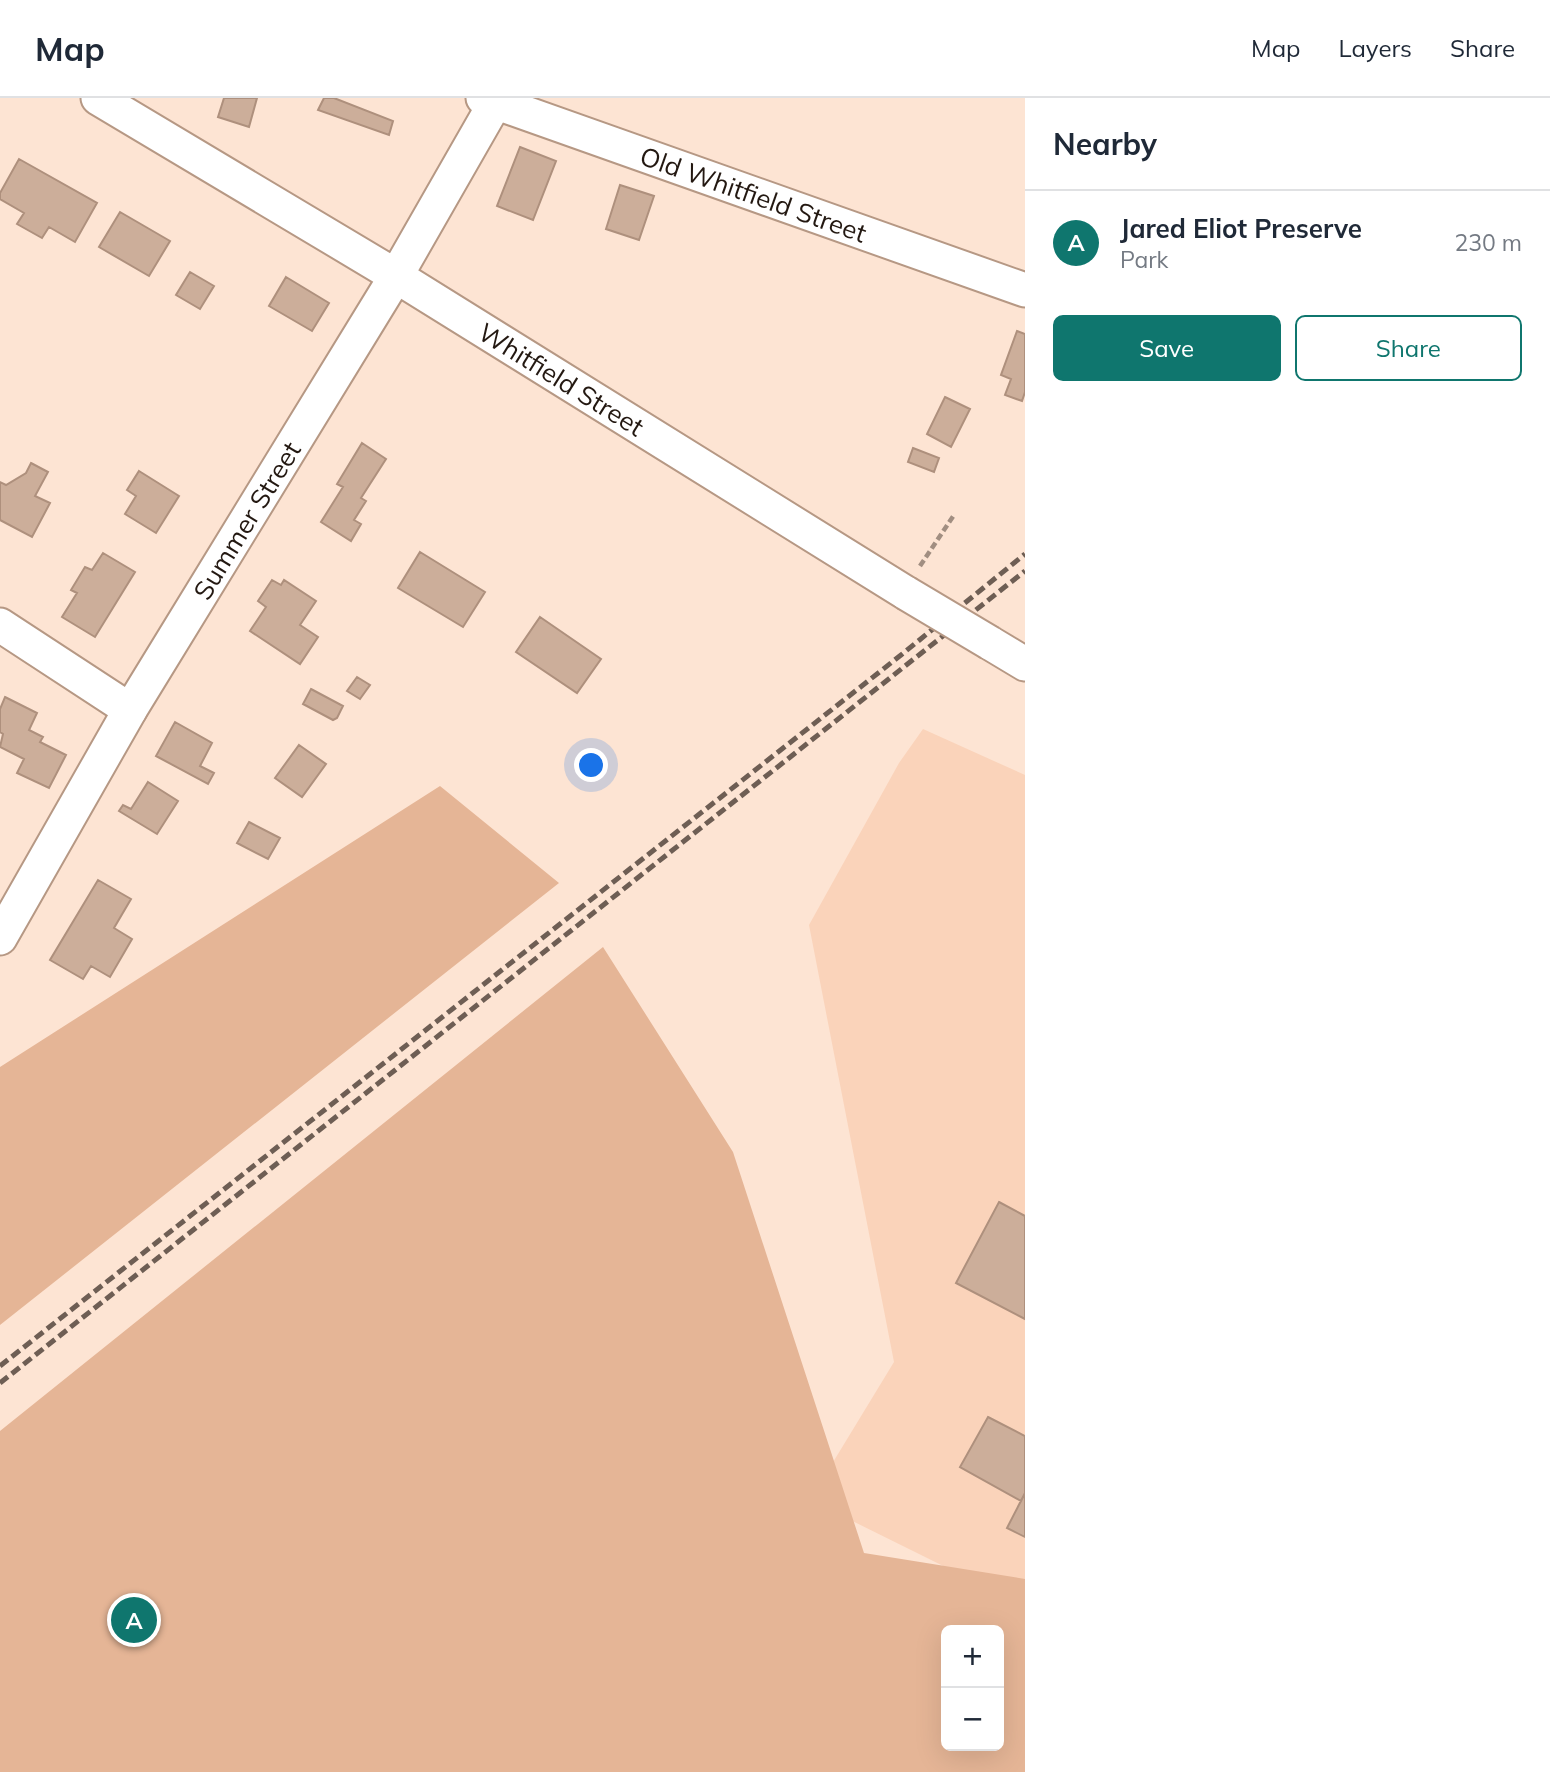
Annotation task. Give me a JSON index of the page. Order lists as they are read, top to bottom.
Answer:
{
  "streets": {
    "street": ["Old Whitfield Street", "Whitfield Street", "Summer Street"]
  },
  "crossings": [
    ["Old Whitfield Street", "Summer Street"],
    ["Whitfield Street", "Summer Street"]
  ],
  "page": {
    "header": "Map",
    "nav": ["Map", "Layers", "Share"],
    "heading": "Nearby",
    "list": [
      {
        "mark": "A",
        "name": "Jared Eliot Preserve",
        "note": "Park",
        "value": "230 m"
      }
    ],
    "buttons": ["Save", "Share"],
    "pins": "A",
    "map_buttons": ["+", "−"]
  }
}
